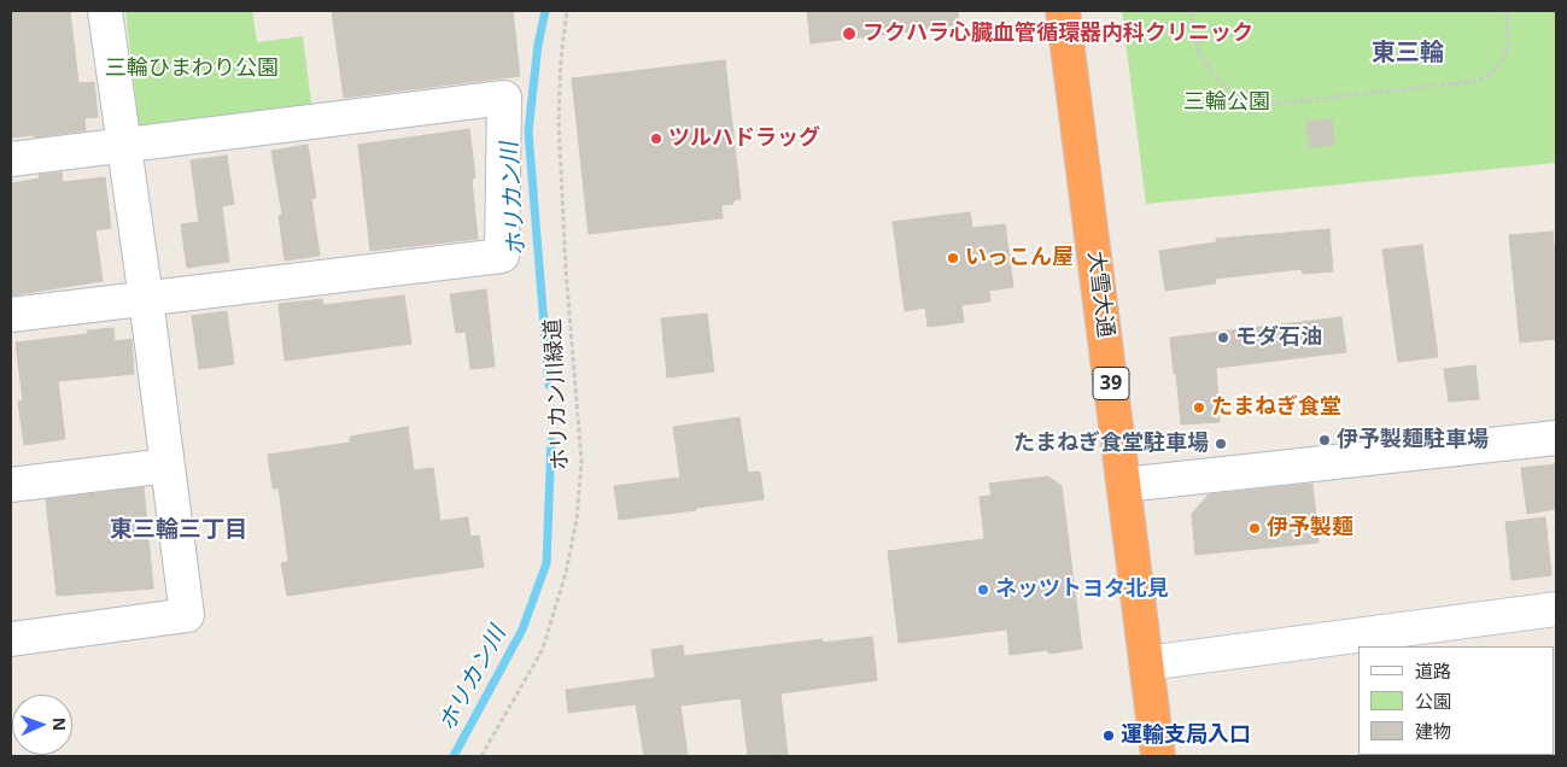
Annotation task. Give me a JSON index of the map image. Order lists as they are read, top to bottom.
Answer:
{
  "streets": {
    "highway": ["大雪大通", "39"],
    "path": ["ホリカン川緑道"]
  },
  "districts": ["東三輪", "東三輪三丁目"],
  "water": ["ホリカン川"],
  "parks": ["三輪ひまわり公園", "三輪公園"],
  "places": [
    "フクハラ心臓血管循環器内科クリニック",
    "ツルハドラッグ",
    "いっこん屋",
    "モダ石油",
    "たまねぎ食堂",
    "伊予製麺駐車場",
    "たまねぎ食堂駐車場",
    "伊予製麺",
    "ネッツトヨタ北見",
    "運輸支局入口"
  ],
  "legend": ["道路", "公園", "建物"],
  "north": "right"
}
